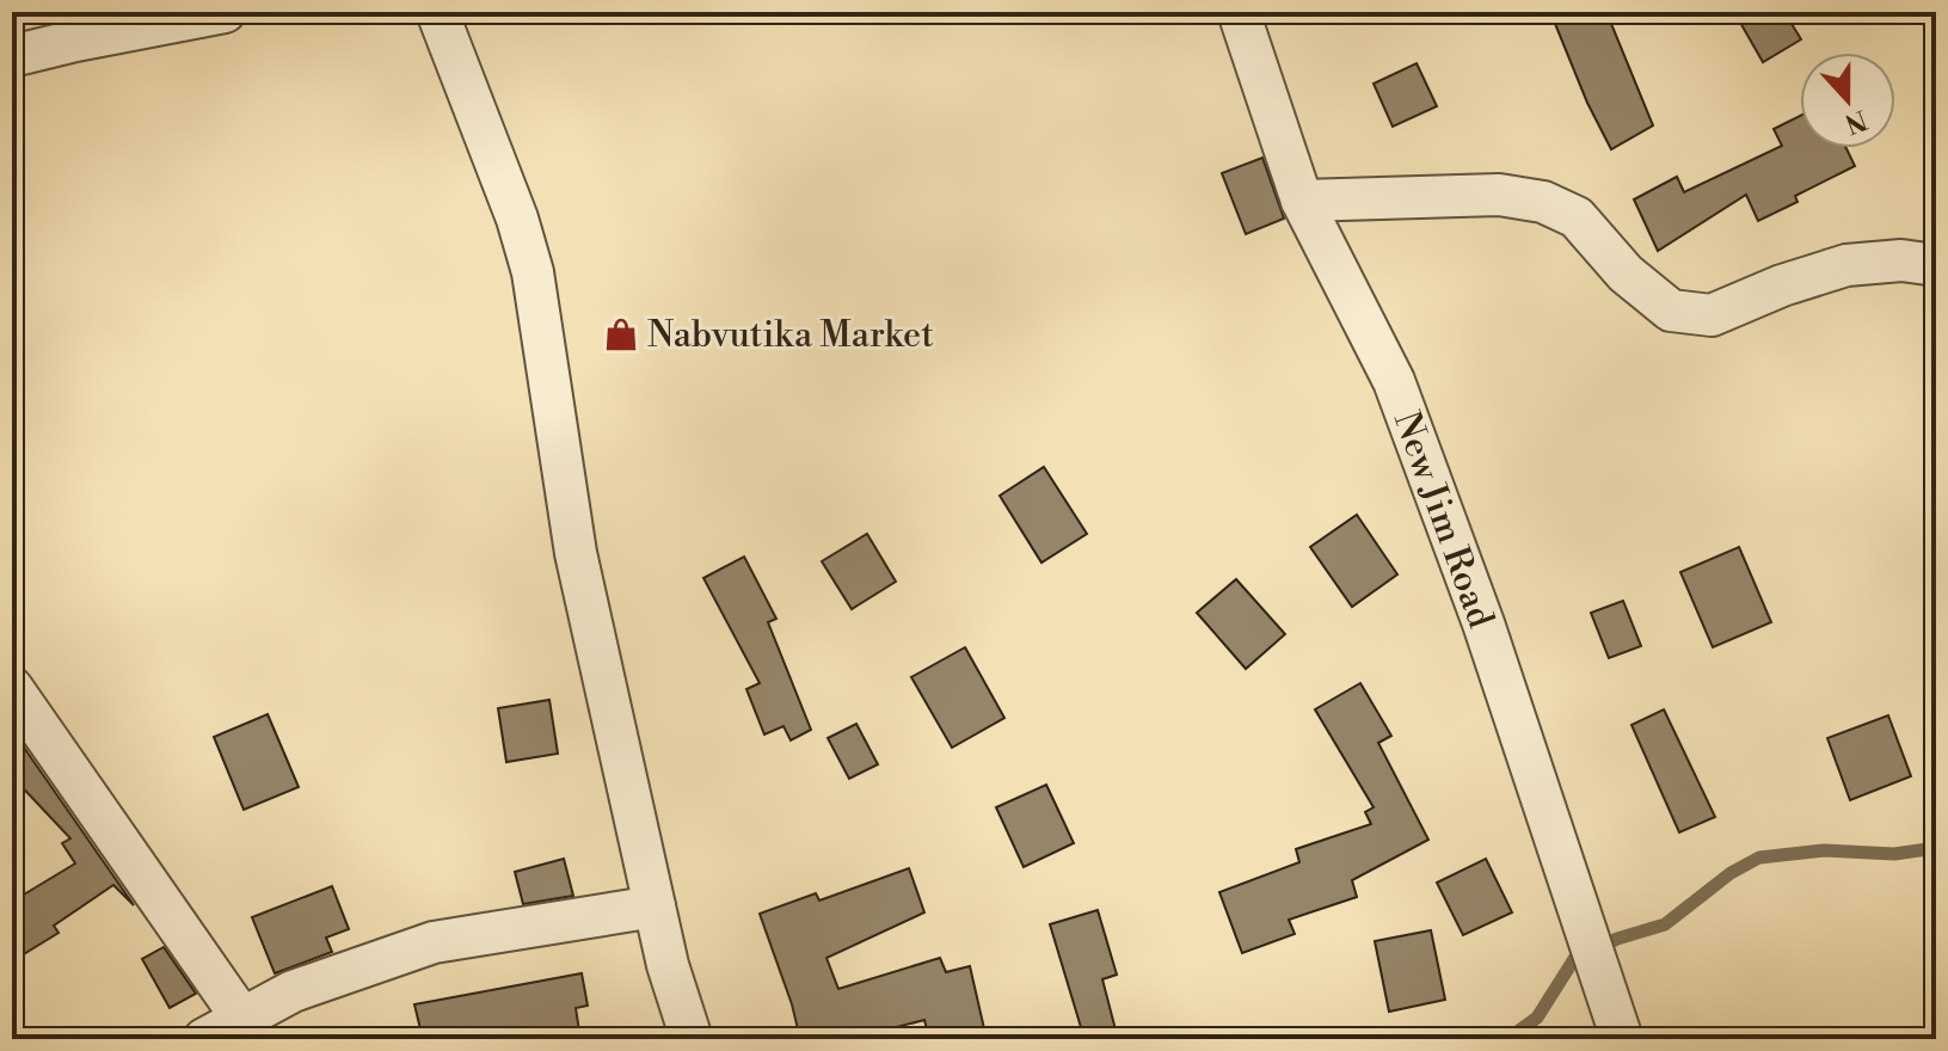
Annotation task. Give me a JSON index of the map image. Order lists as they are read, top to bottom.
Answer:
{
  "streets": {
    "street": ["New Jim Road"]
  },
  "places": {
    "shop": ["Nabvutika Market"]
  },
  "north": "bottom"
}
